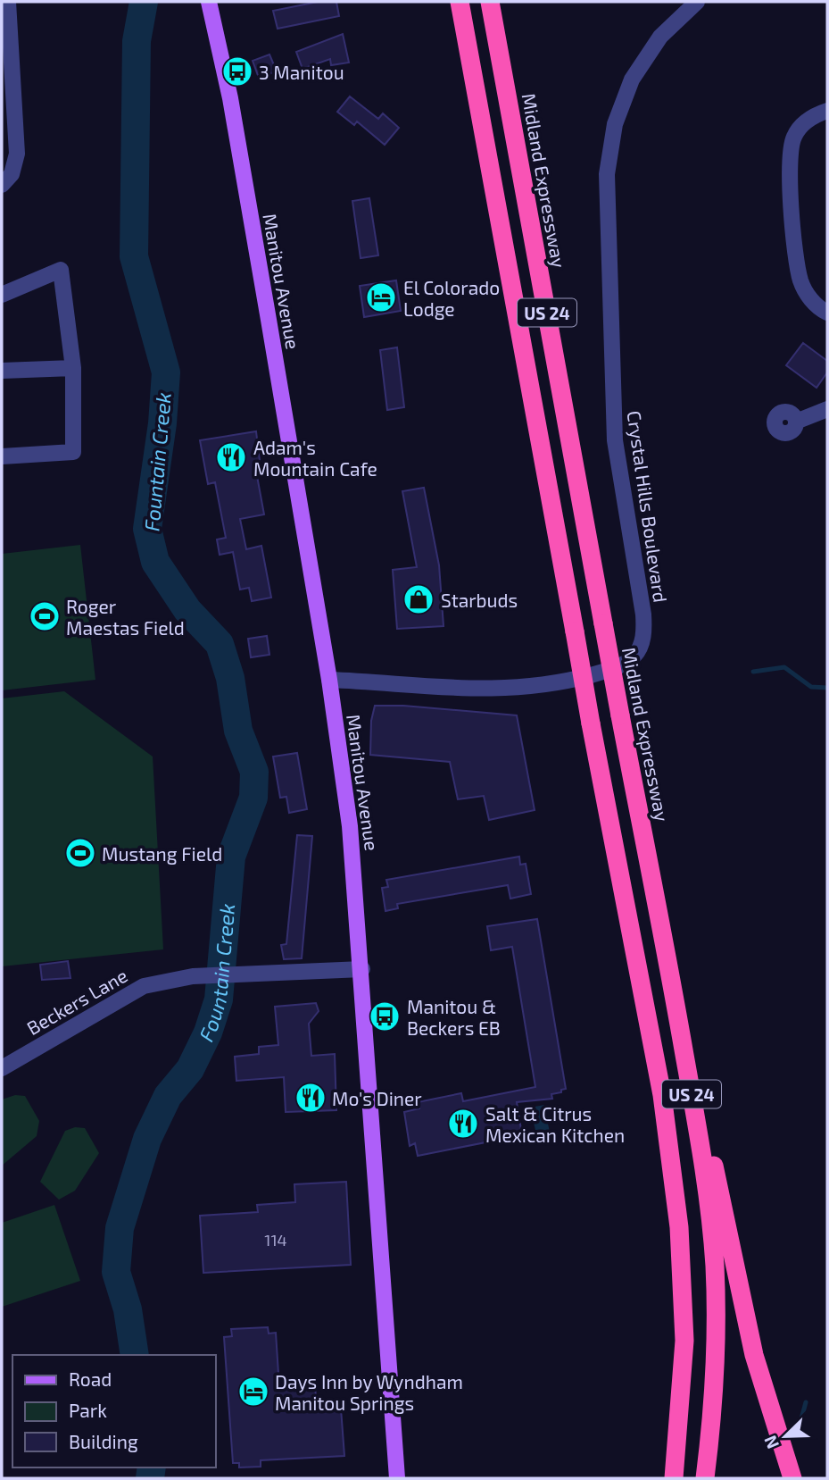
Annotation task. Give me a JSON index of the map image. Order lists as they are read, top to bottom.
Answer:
{
  "streets": {
    "highway": ["Midland Expressway", "US 24"],
    "main road": ["Manitou Avenue"],
    "street": ["Crystal Hills Boulevard", "Beckers Lane"]
  },
  "crossings": [
    ["Manitou Avenue", "Crystal Hills Boulevard"],
    ["Manitou Avenue", "Beckers Lane"]
  ],
  "water": ["Fountain Creek"],
  "places": {
    "bus stop": ["3 Manitou", "Manitou & Beckers EB"],
    "hotel": ["El Colorado Lodge", "Days Inn by Wyndham Manitou Springs"],
    "restaurant": ["Adam's Mountain Cafe", "Mo's Diner", "Salt & Citrus Mexican Kitchen"],
    "shop": ["Starbuds"],
    "sports": ["Roger Maestas Field", "Mustang Field"]
  },
  "house_numbers": ["114"],
  "legend": ["Road", "Park", "Building"],
  "north": "bottom left"
}
